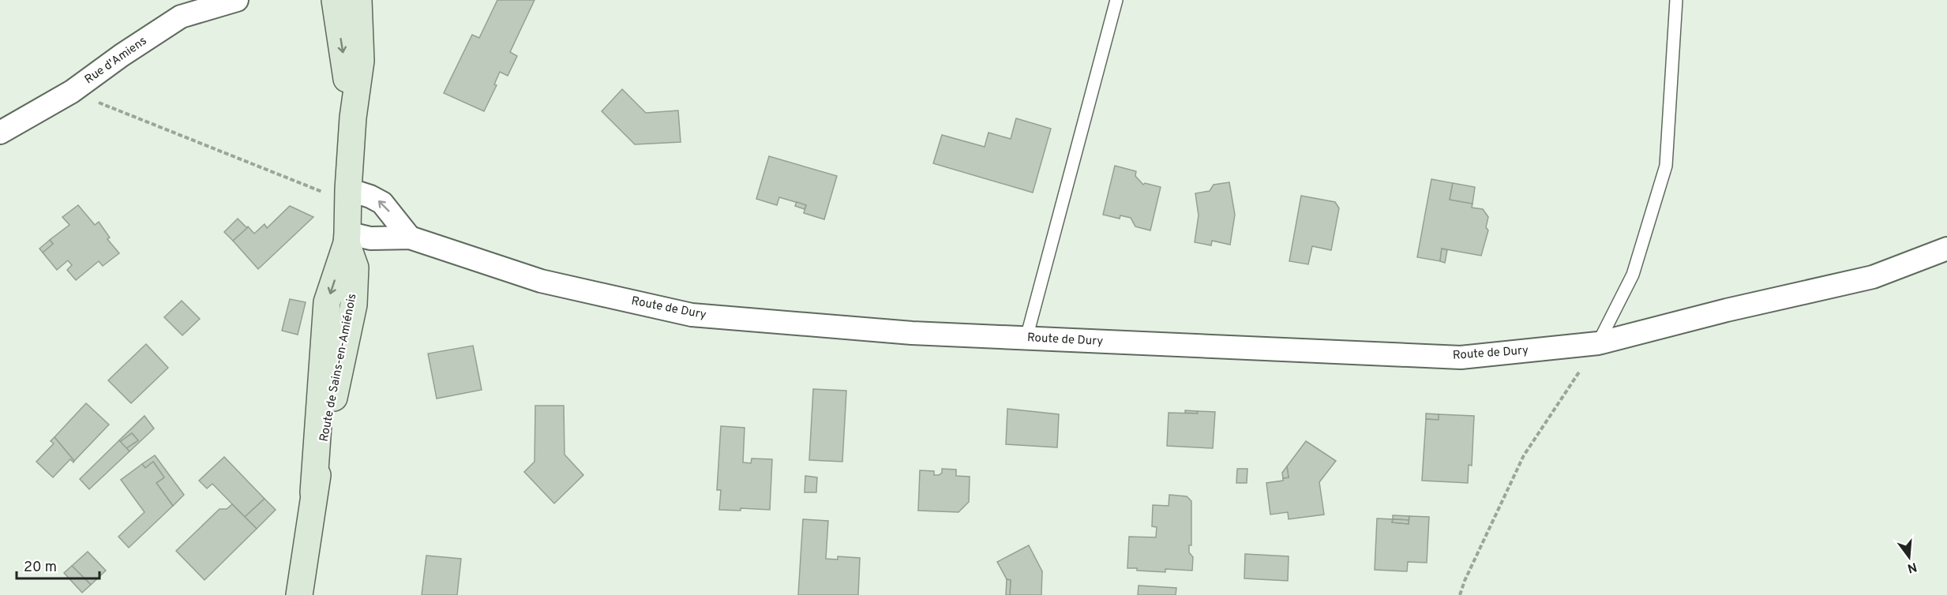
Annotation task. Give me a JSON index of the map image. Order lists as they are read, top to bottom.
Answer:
{
  "streets": {
    "main road": ["Route de Sains-en-Amiénois"],
    "street": ["Rue d'Amiens", "Route de Dury"]
  },
  "crossings": [
    ["Route de Dury", "Route de Sains-en-Amiénois"]
  ],
  "scale_bar": "20 m",
  "north": "bottom"
}
